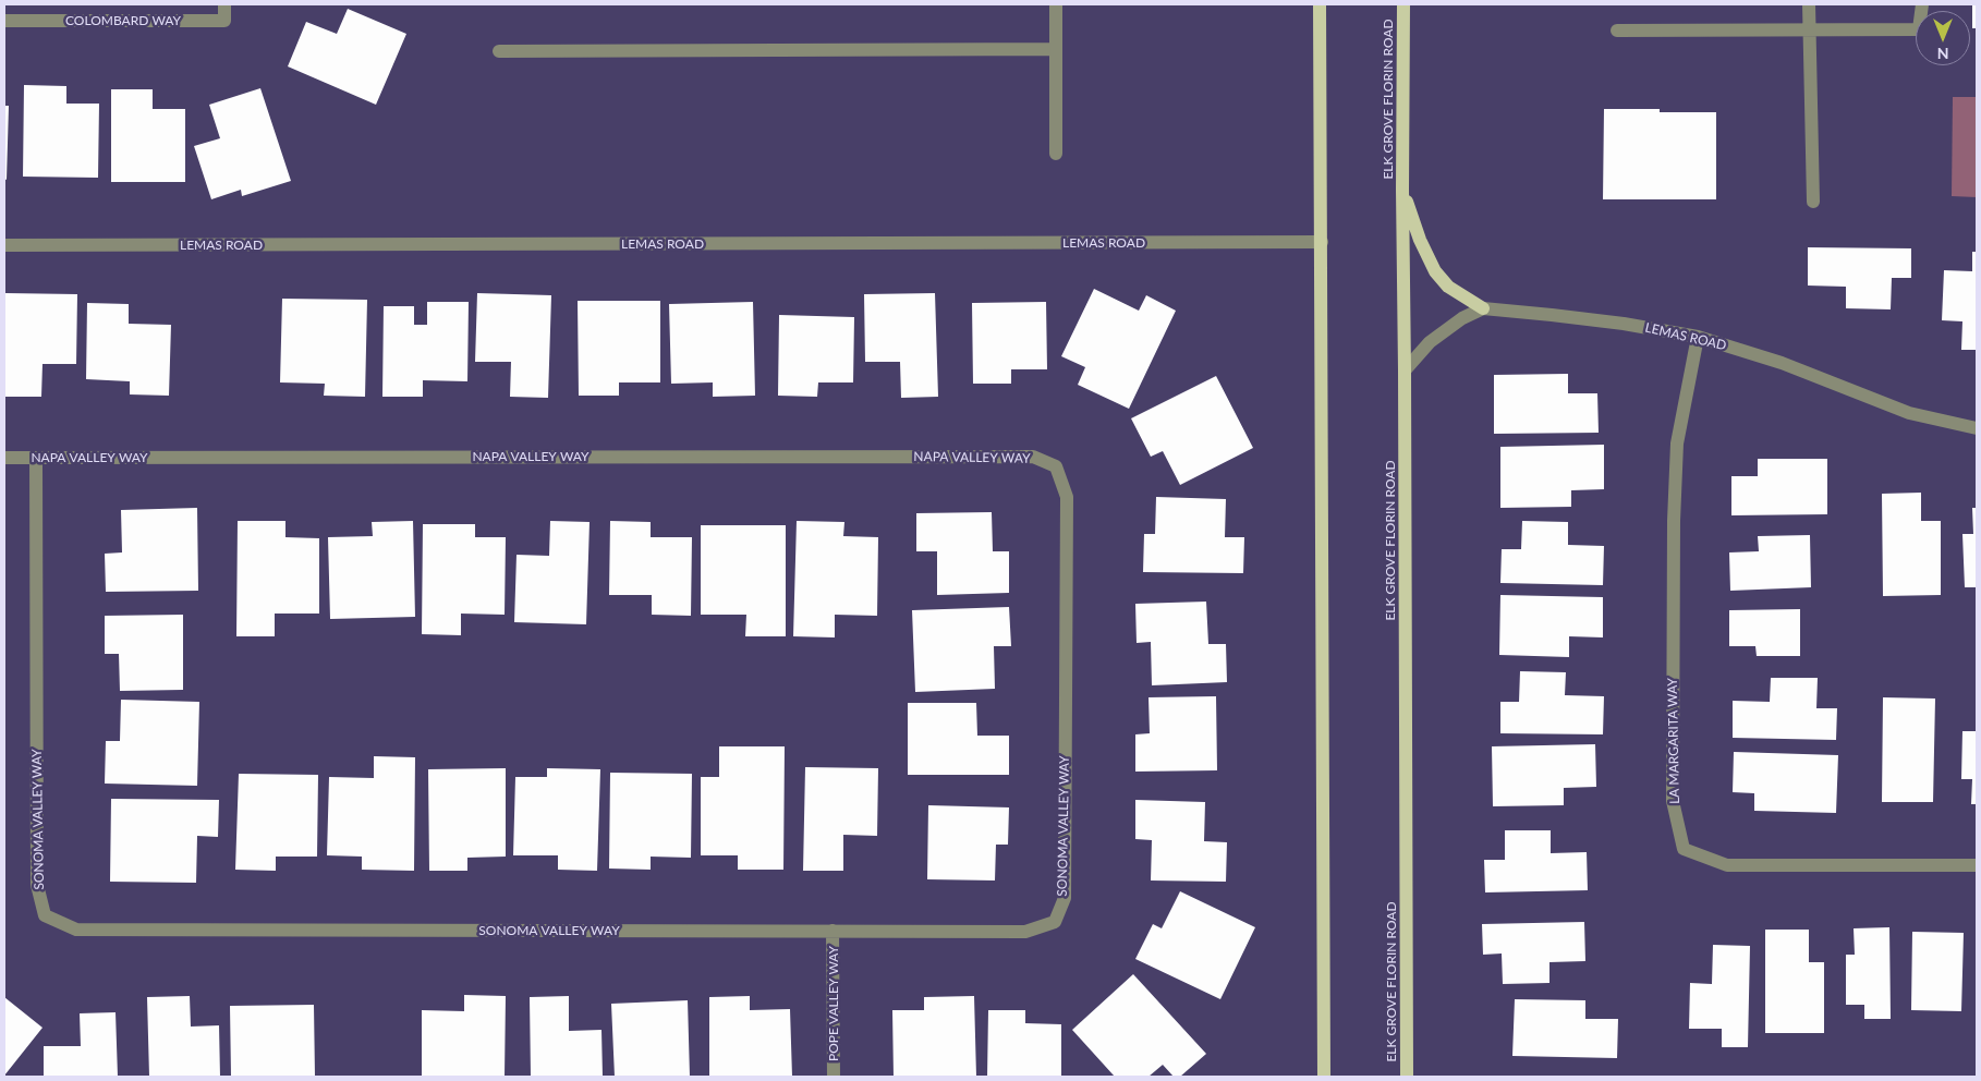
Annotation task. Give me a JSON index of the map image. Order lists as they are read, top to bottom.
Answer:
{
  "streets": {
    "main road": ["ELK GROVE FLORIN ROAD"],
    "street": [
      "COLOMBARD WAY",
      "LEMAS ROAD",
      "NAPA VALLEY WAY",
      "LA MARGARITA WAY",
      "SONOMA VALLEY WAY",
      "POPE VALLEY WAY"
    ]
  },
  "crossings": [
    ["LEMAS ROAD", "LA MARGARITA WAY"],
    ["NAPA VALLEY WAY", "SONOMA VALLEY WAY"],
    ["SONOMA VALLEY WAY", "POPE VALLEY WAY"]
  ],
  "north": "bottom"
}
